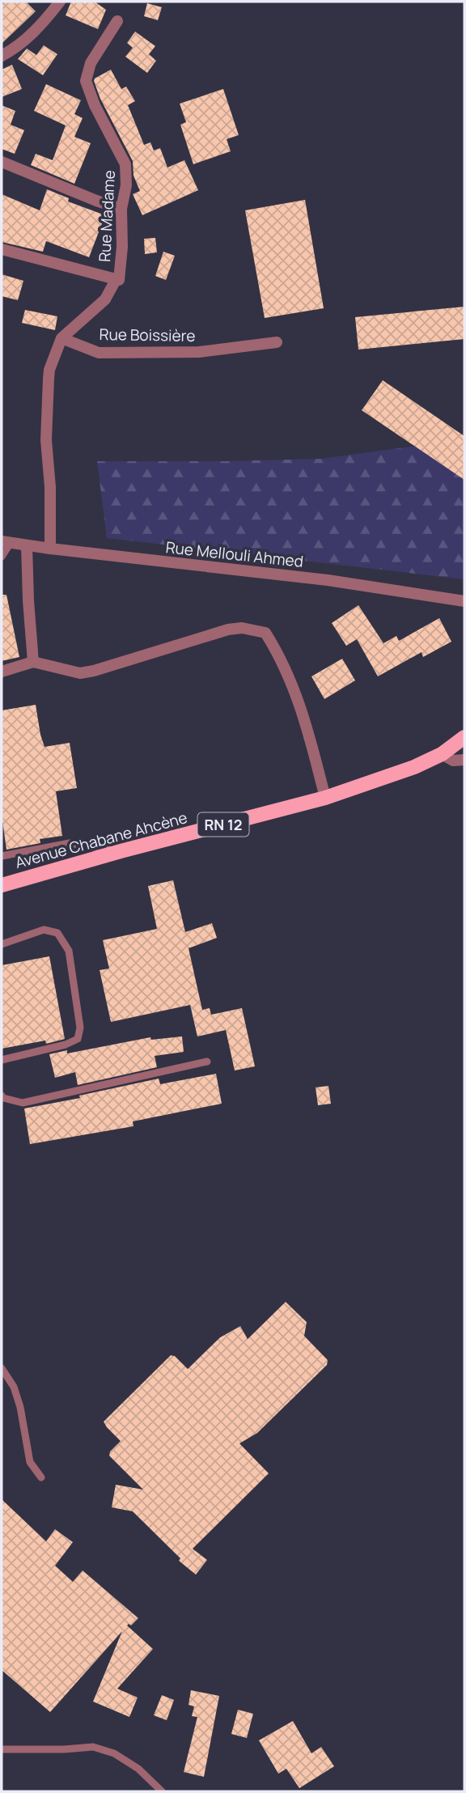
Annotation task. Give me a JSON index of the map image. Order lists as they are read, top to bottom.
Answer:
{
  "streets": {
    "main road": ["RN 12", "Avenue Chabane Ahcène"],
    "street": ["Rue Madame", "Rue Boissière", "Rue Mellouli Ahmed"]
  },
  "crossings": [
    ["Rue Madame", "Rue Boissière"]
  ]
}
